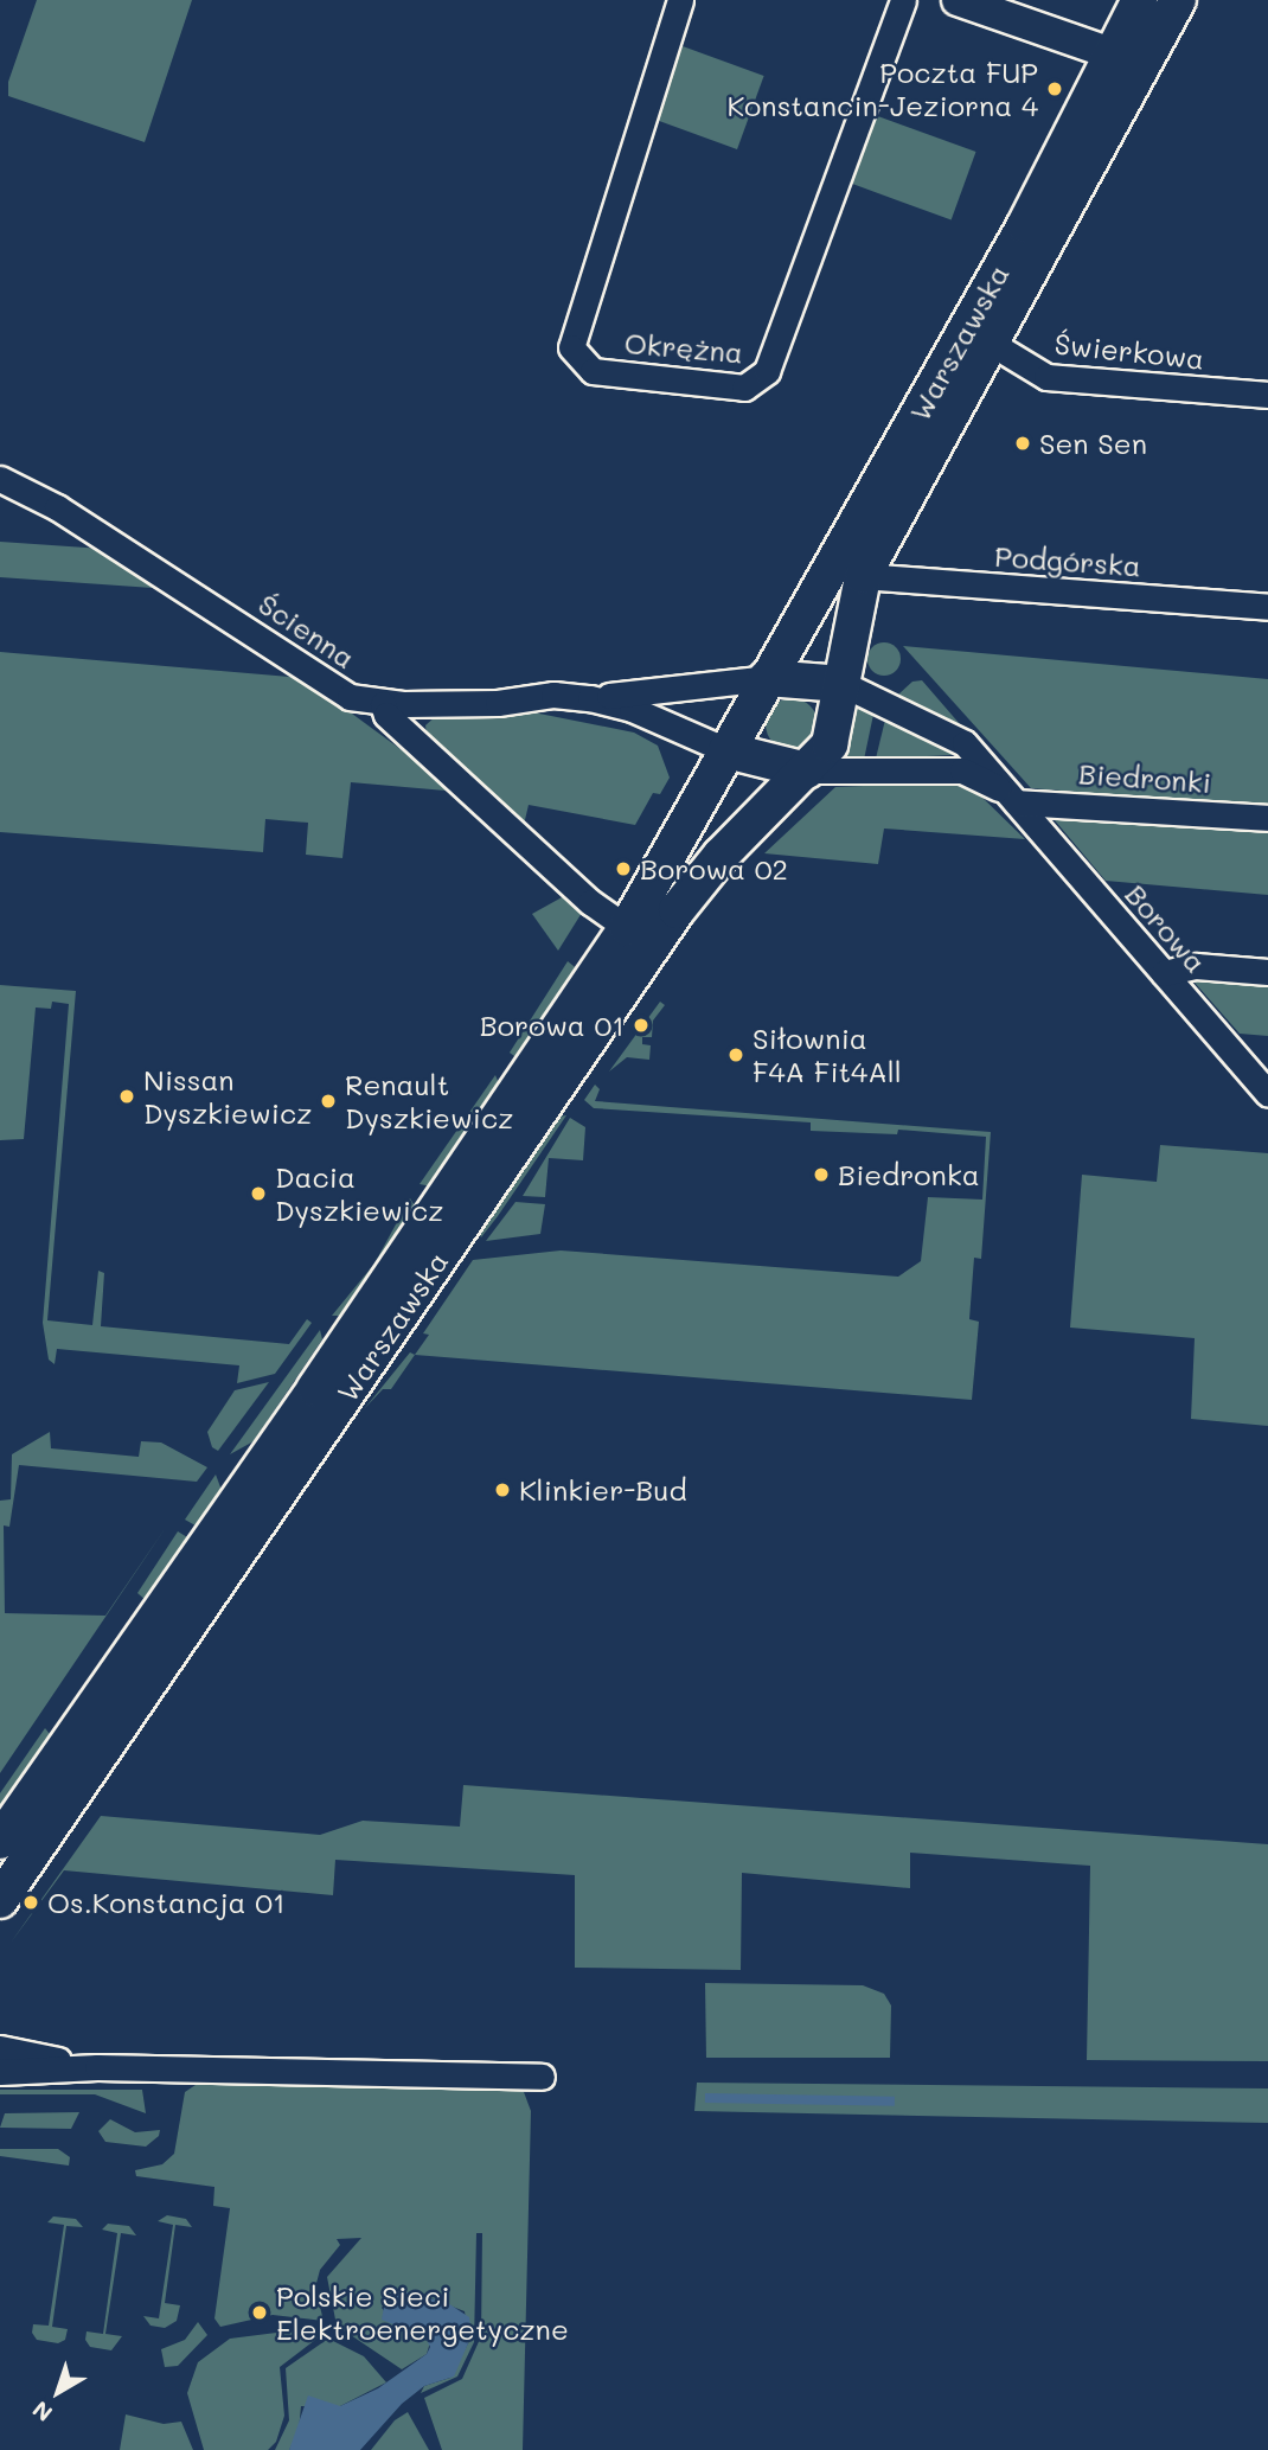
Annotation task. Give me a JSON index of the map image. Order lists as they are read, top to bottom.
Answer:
{
  "streets": {
    "main road": ["Warszawska"],
    "street": [
      "Okrężna",
      "Świerkowa",
      "Podgórska",
      "Ścienna",
      "Biedronki",
      "Borowa"
    ]
  },
  "crossings": [
    ["Warszawska", "Świerkowa"],
    ["Warszawska", "Podgórska"],
    ["Warszawska", "Borowa"],
    ["Biedronki", "Borowa"]
  ],
  "places": [
    "Poczta FUP Konstancin-Jeziorna 4",
    "Sen Sen",
    "Borowa 02",
    "Borowa 01",
    "Siłownia F4A Fit4All",
    "Nissan Dyszkiewicz",
    "Renault Dyszkiewicz",
    "Biedronka",
    "Dacia Dyszkiewicz",
    "Klinkier-Bud",
    "Os.Konstancja 01",
    "Polskie Sieci Elektroenergetyczne"
  ],
  "north": "bottom left"
}
